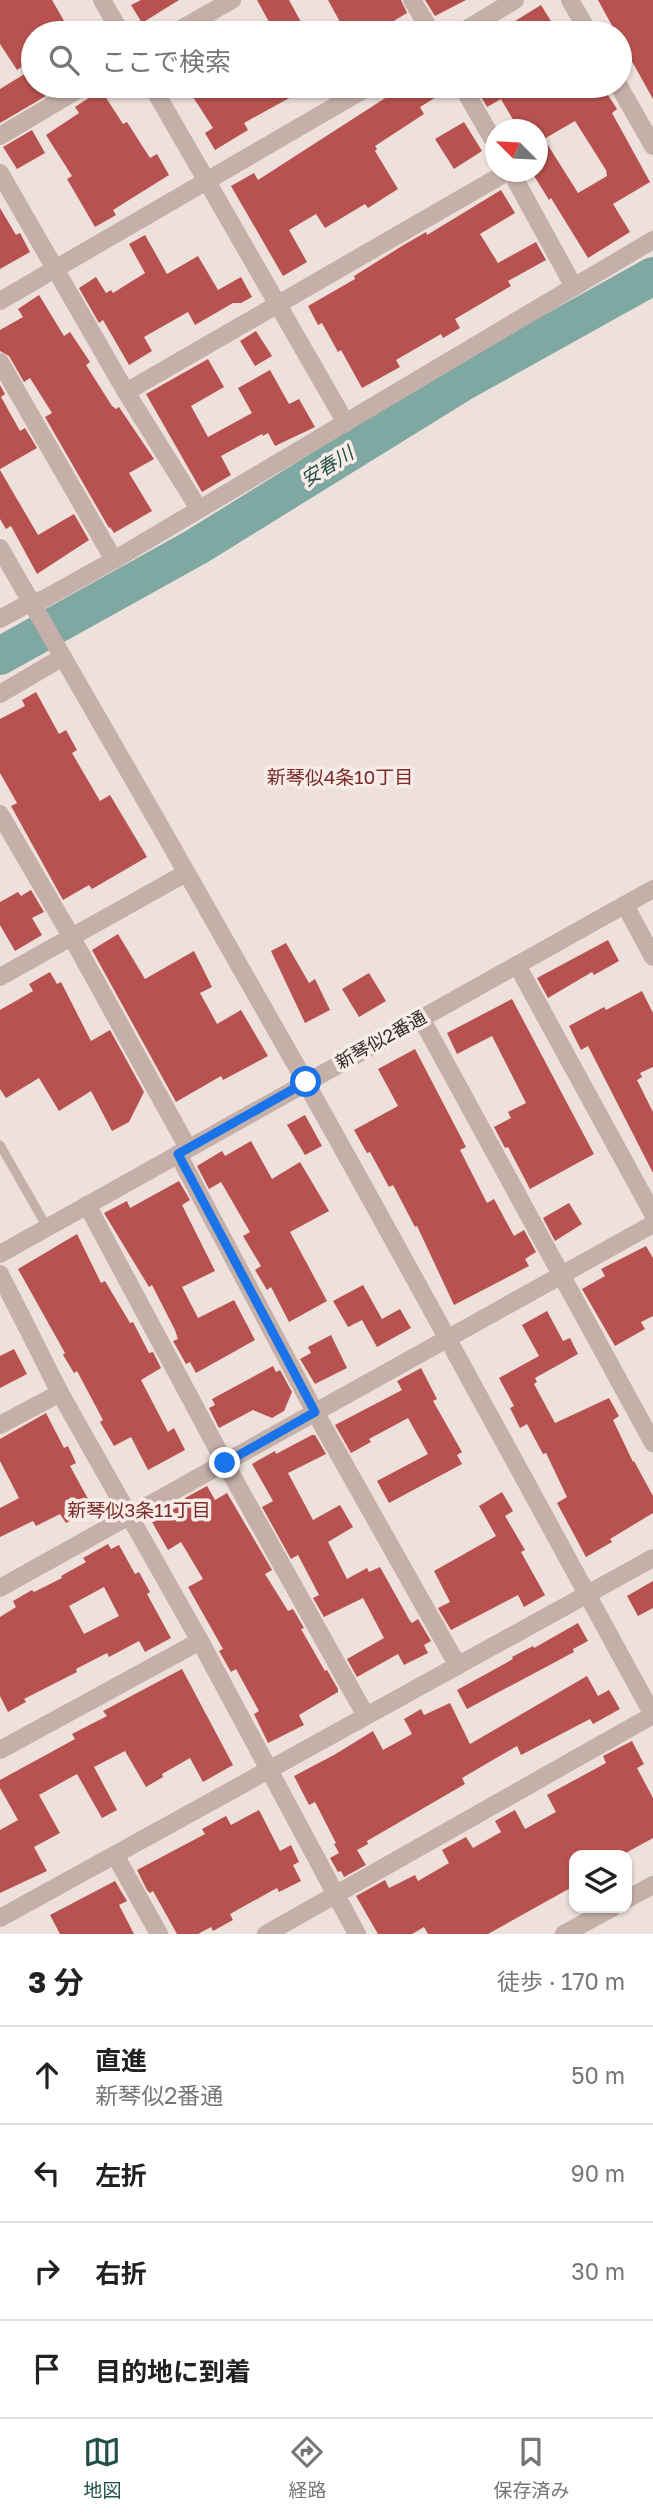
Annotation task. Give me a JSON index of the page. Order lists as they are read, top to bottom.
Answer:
{
  "streets": {
    "street": ["新琴似2番通"]
  },
  "districts": ["新琴似4条10丁目", "新琴似3条11丁目"],
  "water": ["安春川"],
  "north": "top left",
  "page": {
    "search": "ここで検索",
    "heading": ["3 分", "徒歩 · 170 m"],
    "list": [
      ["直進", "新琴似2番通", "50 m"],
      ["左折", "90 m"],
      ["右折", "30 m"],
      "目的地に到着"
    ],
    "nav": ["地図", "経路", "保存済み"]
  }
}
